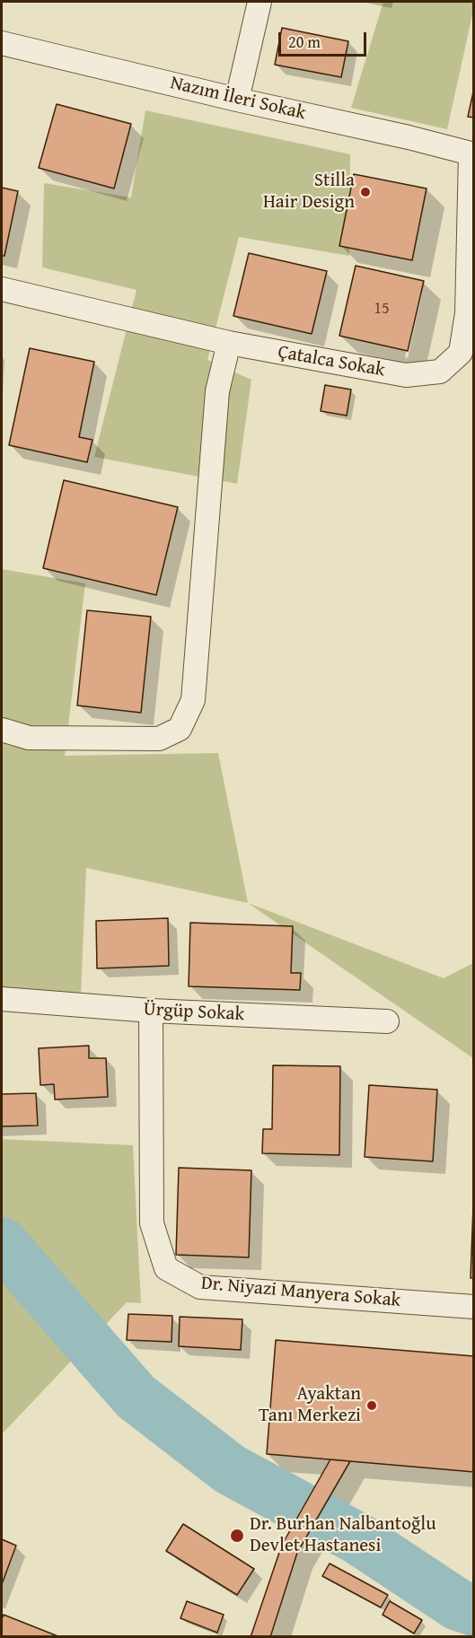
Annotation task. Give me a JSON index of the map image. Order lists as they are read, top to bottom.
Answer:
{
  "streets": {
    "street": [
      "Nazım İleri Sokak",
      "Çatalca Sokak",
      "Ürgüp Sokak",
      "Dr. Niyazi Manyera Sokak"
    ]
  },
  "crossings": [
    ["Nazım İleri Sokak", "Çatalca Sokak"],
    ["Ürgüp Sokak", "Dr. Niyazi Manyera Sokak"]
  ],
  "places": ["Stilla Hair Design", "Ayaktan Tanı Merkezi", "Dr. Burhan Nalbantoğlu Devlet Hastanesi"],
  "house_numbers": ["15"],
  "scale_bar": "20 m"
}
